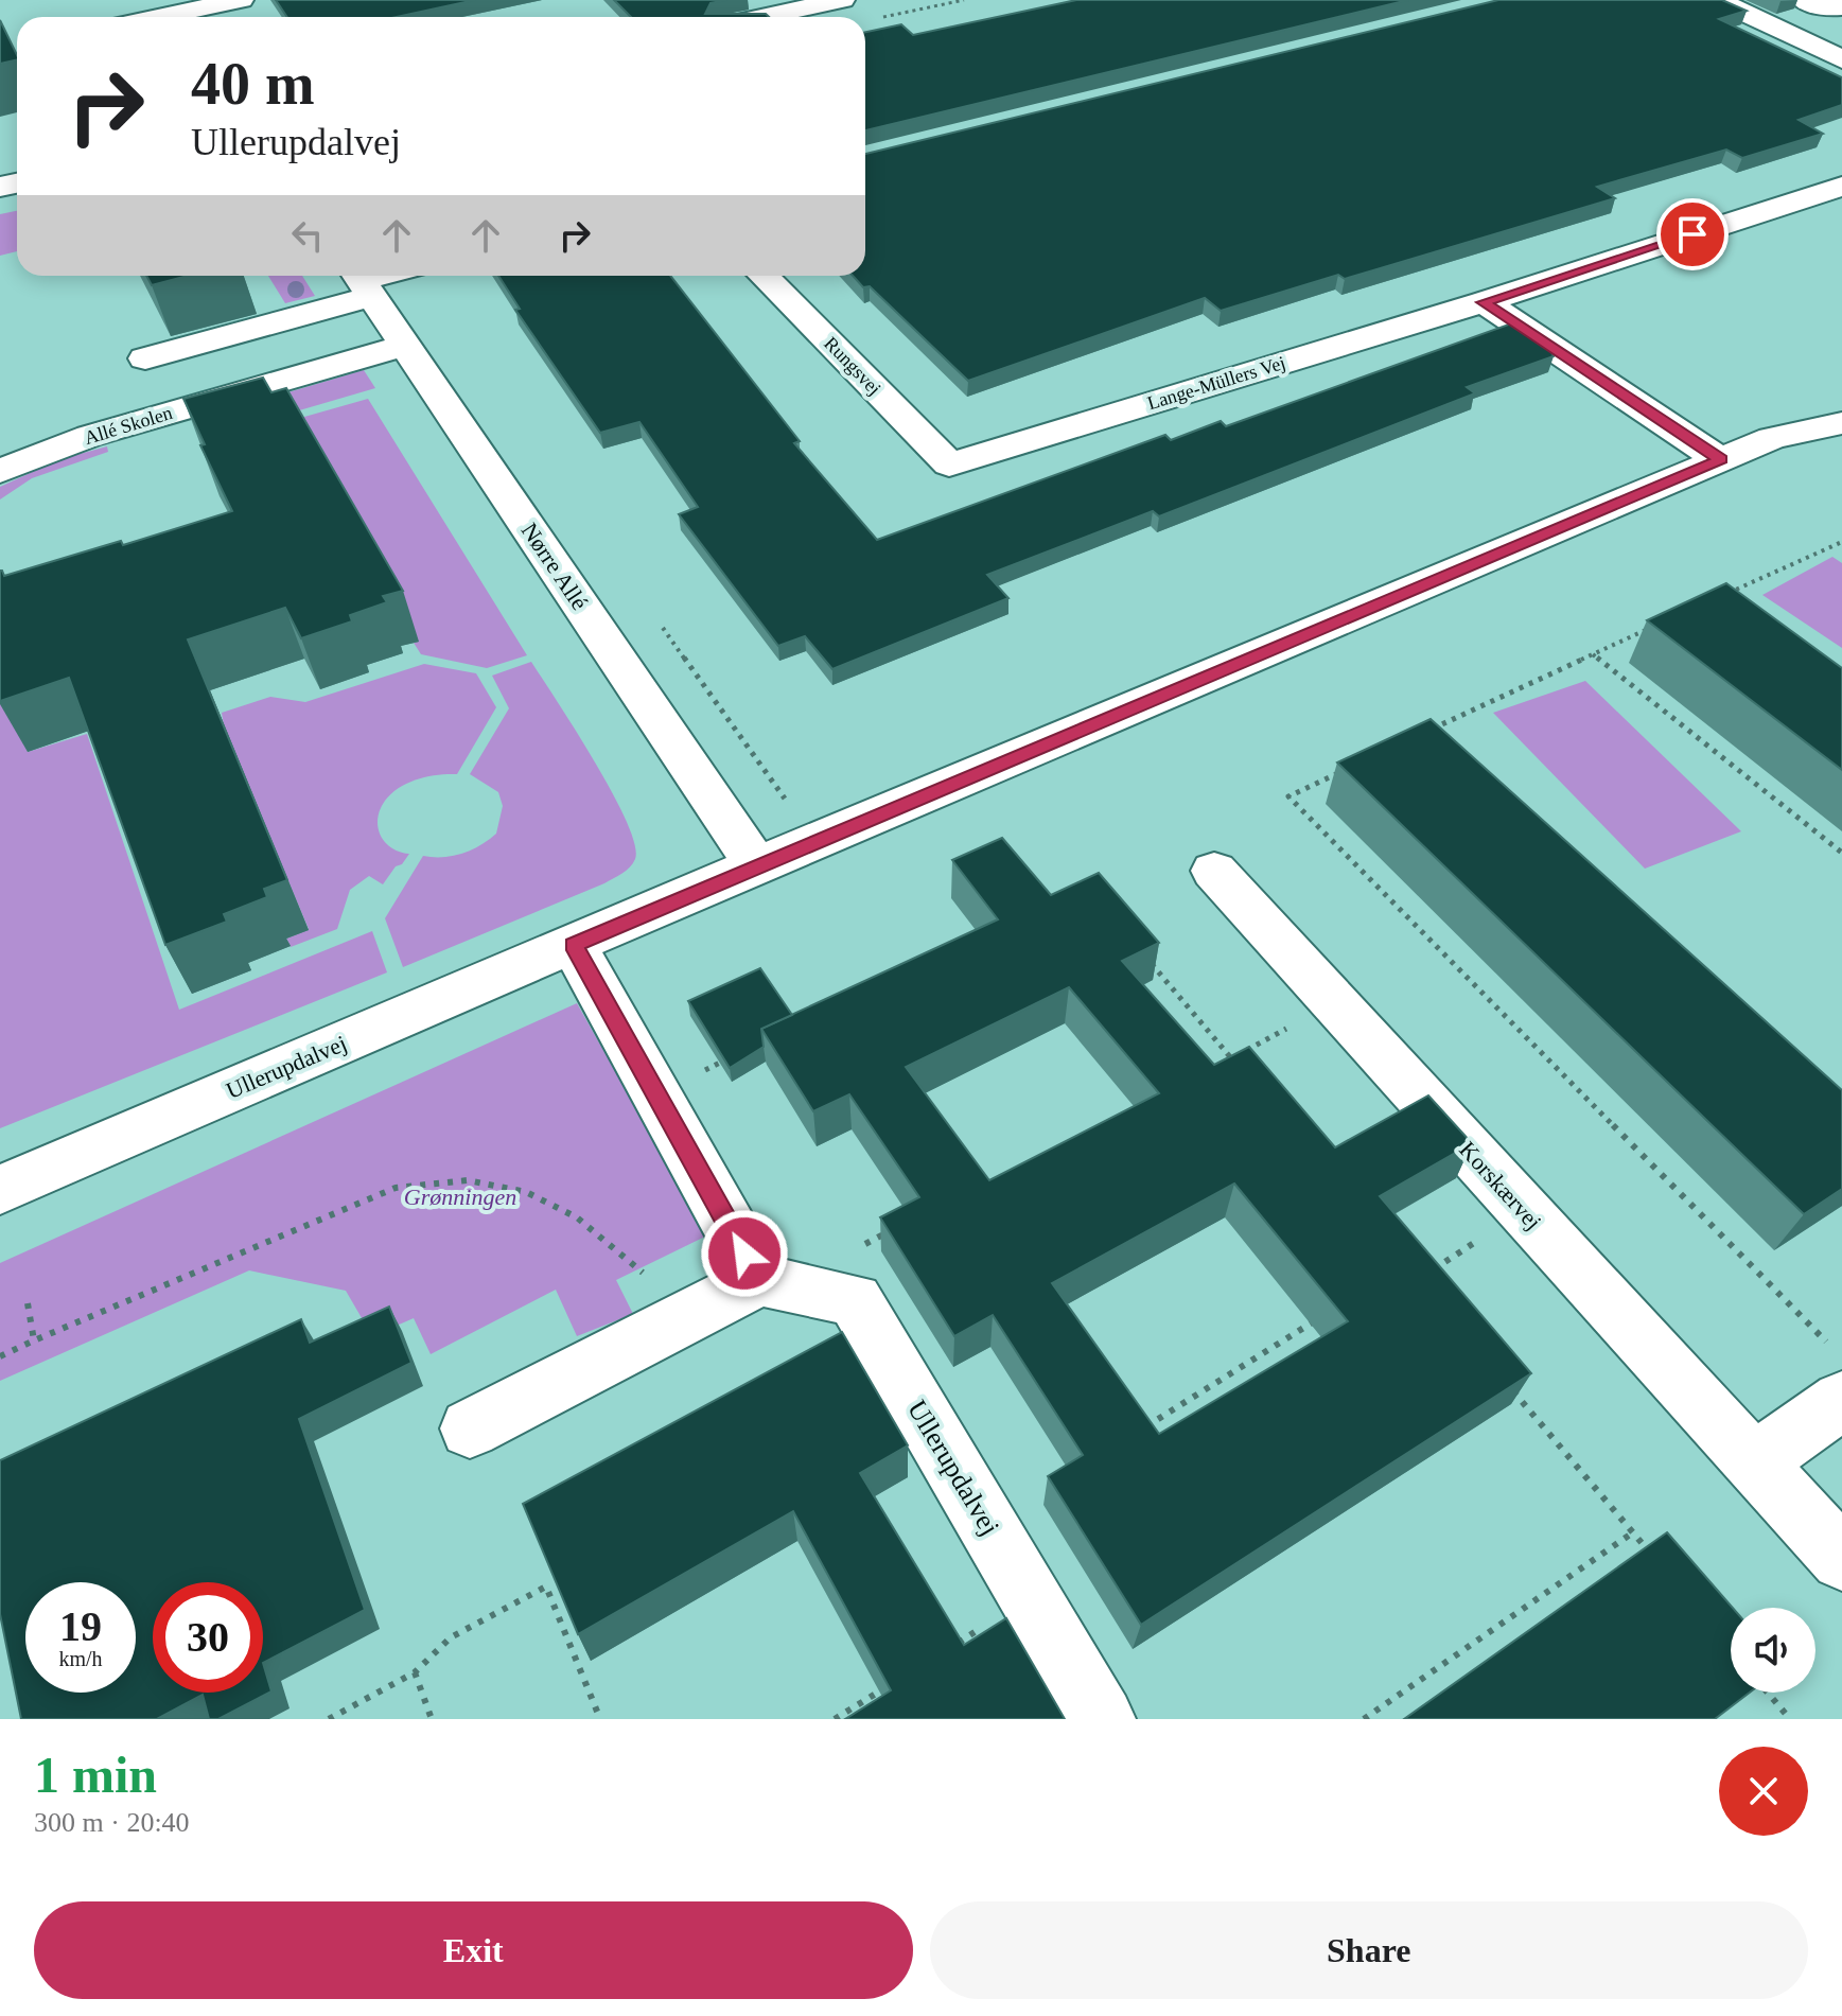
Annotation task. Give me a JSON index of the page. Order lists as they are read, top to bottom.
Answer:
{
  "streets": {
    "street": [
      "Rungsvej",
      "Lange-Müllers Vej",
      "Allé Skolen",
      "Nørre Allé",
      "Ullerupdalvej",
      "Korskærvej"
    ]
  },
  "crossings": [
    ["Rungsvej", "Lange-Müllers Vej"],
    ["Allé Skolen", "Nørre Allé"],
    ["Nørre Allé", "Ullerupdalvej"]
  ],
  "parks": ["Grønningen"],
  "page": {
    "turn": ["40 m", "Ullerupdalvej"],
    "speed": "19 km/h",
    "limit": "30",
    "heading": ["1 min", "300 m · 20:40"],
    "buttons": ["Exit", "Share"]
  }
}
